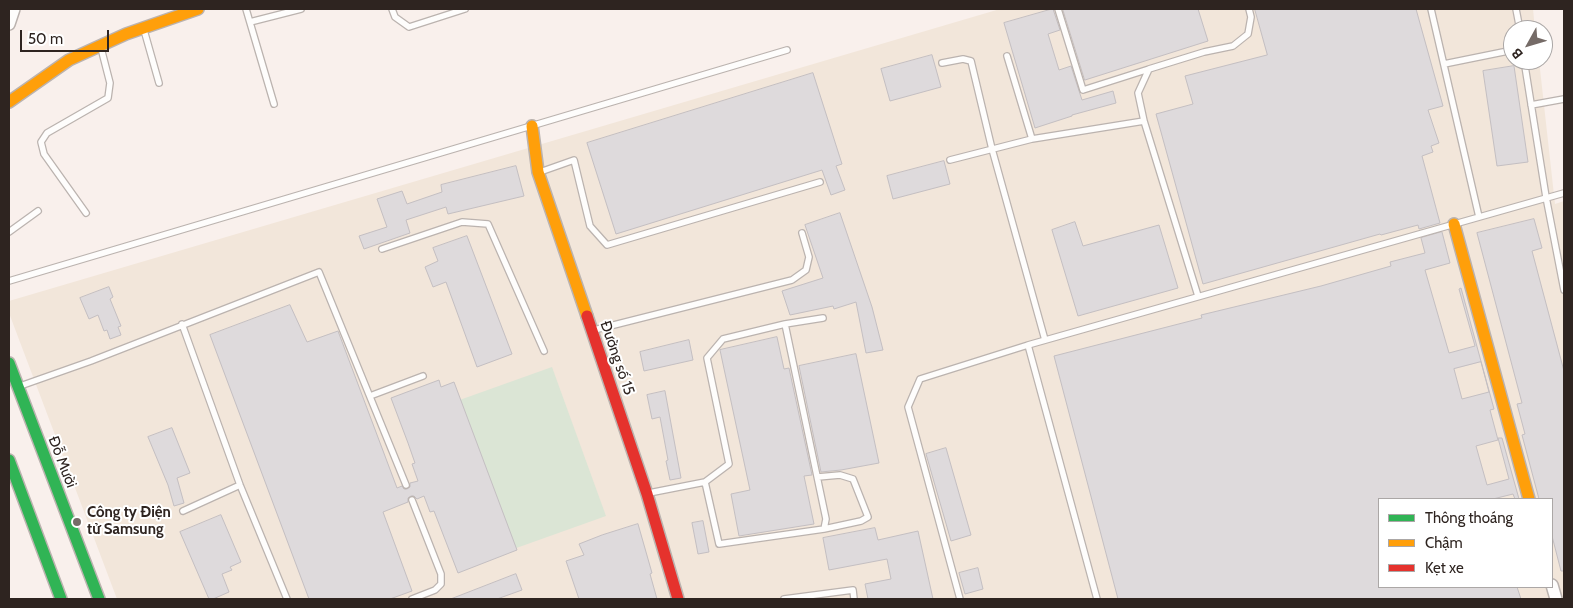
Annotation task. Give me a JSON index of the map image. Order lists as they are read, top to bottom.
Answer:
{
  "streets": {
    "main road": ["Đường số 15", "Đỗ Mười"]
  },
  "places": ["Công ty Điện tử Samsung"],
  "legend": ["Thông thoáng", "Chậm", "Kẹt xe"],
  "scale_bar": "50 m",
  "north": "bottom left"
}
